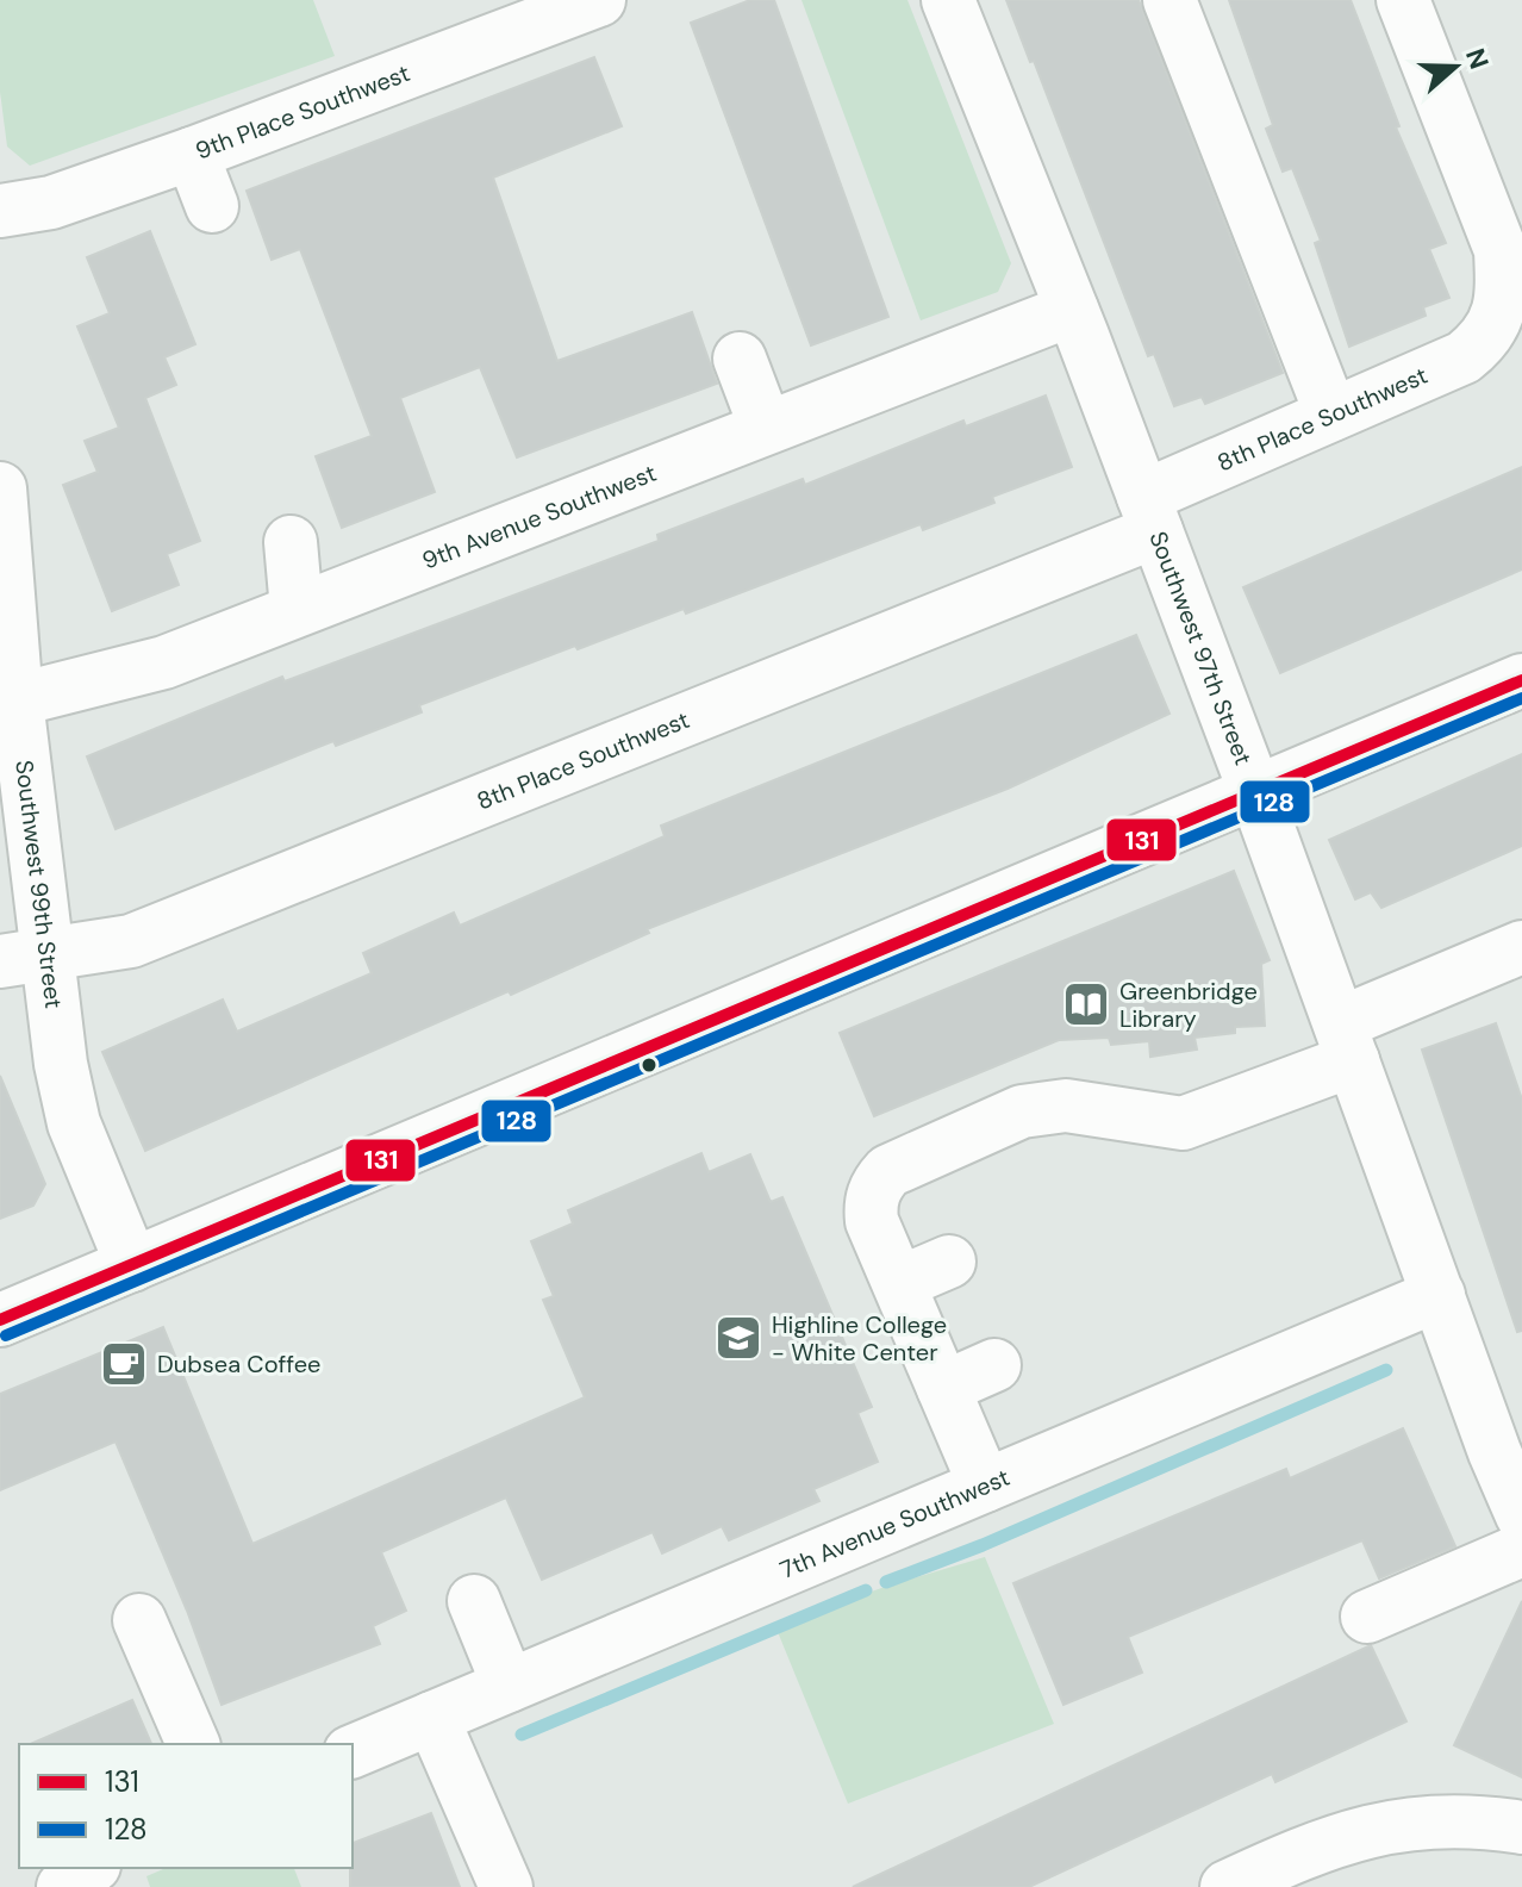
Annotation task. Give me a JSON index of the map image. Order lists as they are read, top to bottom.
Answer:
{
  "streets": {
    "street": [
      "9th Place Southwest",
      "8th Place Southwest",
      "9th Avenue Southwest",
      "Southwest 97th Street",
      "Southwest 99th Street",
      "7th Avenue Southwest"
    ]
  },
  "crossings": [
    ["8th Place Southwest", "Southwest 97th Street"],
    ["8th Place Southwest", "Southwest 99th Street"],
    ["9th Avenue Southwest", "Southwest 97th Street"],
    ["9th Avenue Southwest", "Southwest 99th Street"],
    ["Southwest 97th Street", "7th Avenue Southwest"]
  ],
  "places": {
    "library": ["Greenbridge Library"],
    "school or university": ["Highline College - White Center"],
    "cafe": ["Dubsea Coffee"]
  },
  "lines": ["transit line 131", "transit line 128"],
  "legend": ["131", "128"],
  "north": "right"
}
